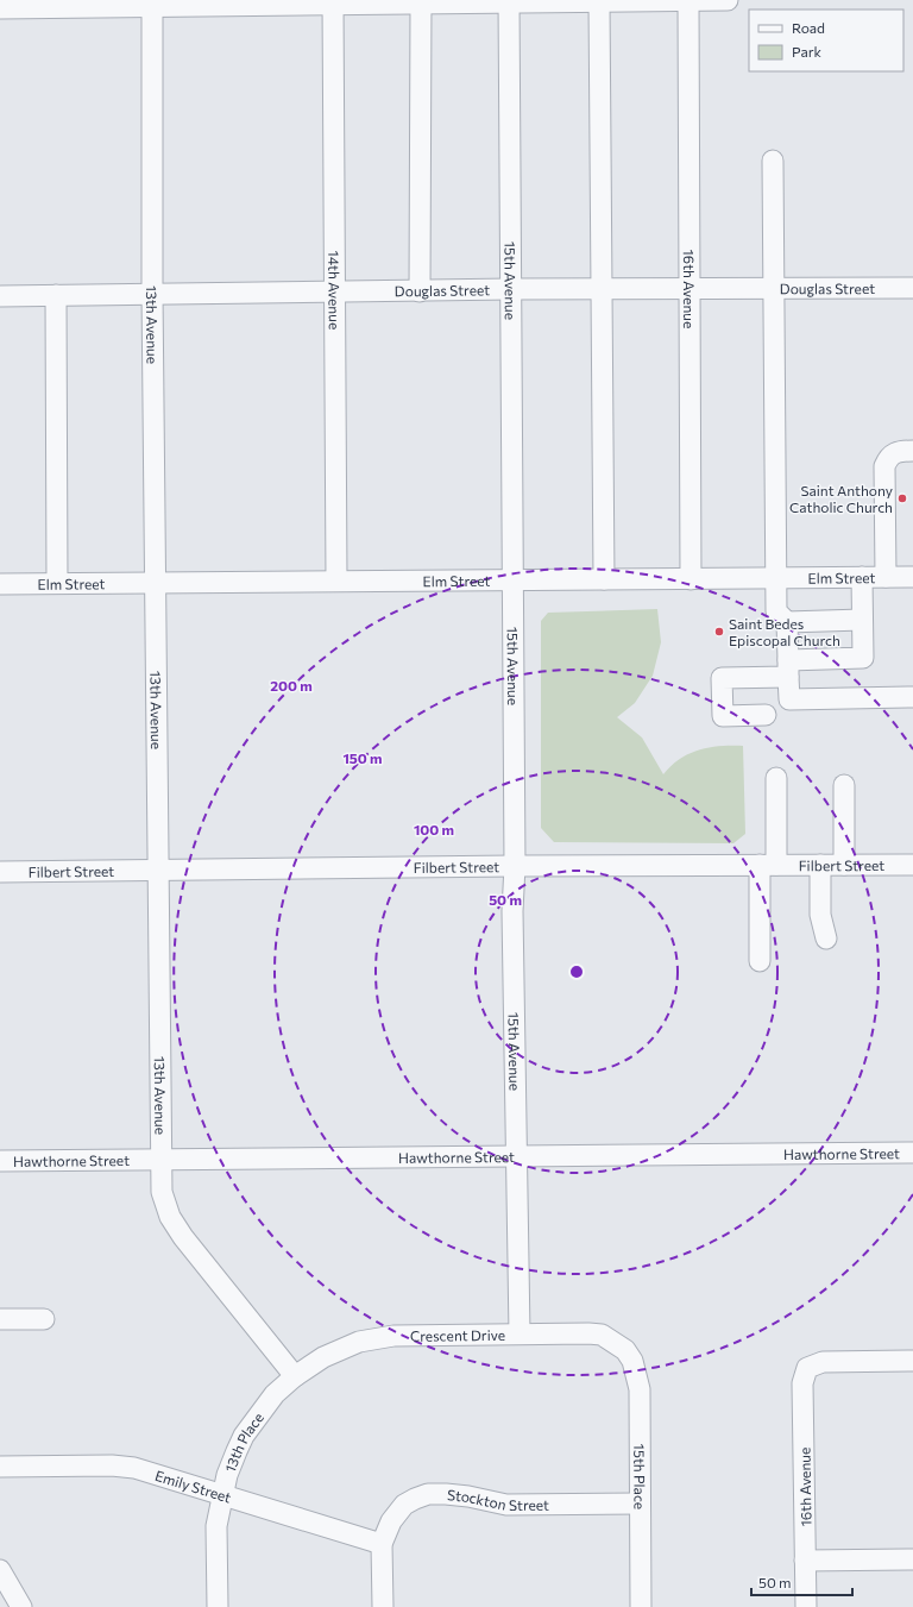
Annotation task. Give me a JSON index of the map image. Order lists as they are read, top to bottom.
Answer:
{
  "streets": {
    "street": [
      "15th Avenue",
      "16th Avenue",
      "Douglas Street",
      "14th Avenue",
      "13th Avenue",
      "Elm Street",
      "Filbert Street",
      "Hawthorne Street",
      "Crescent Drive",
      "13th Place",
      "15th Place",
      "Emily Street",
      "Stockton Street"
    ]
  },
  "crossings": [
    ["15th Avenue", "Douglas Street"],
    ["15th Avenue", "Elm Street"],
    ["15th Avenue", "Filbert Street"],
    ["15th Avenue", "Hawthorne Street"],
    ["15th Avenue", "Crescent Drive"],
    ["16th Avenue", "Douglas Street"],
    ["16th Avenue", "Elm Street"],
    ["Douglas Street", "14th Avenue"],
    ["Douglas Street", "13th Avenue"],
    ["14th Avenue", "Elm Street"],
    ["13th Avenue", "Elm Street"],
    ["13th Avenue", "Filbert Street"],
    ["13th Avenue", "Hawthorne Street"],
    ["13th Avenue", "Crescent Drive"],
    ["13th Avenue", "13th Place"],
    ["Crescent Drive", "13th Place"],
    ["Crescent Drive", "15th Place"],
    ["13th Place", "Emily Street"],
    ["15th Place", "Stockton Street"],
    ["Emily Street", "Stockton Street"]
  ],
  "places": ["Saint Anthony Catholic Church", "Saint Bedes Episcopal Church"],
  "legend": ["Road", "Park"],
  "scale_bar": "50 m",
  "rings": [
    "200 m",
    "150 m",
    "100 m",
    "50 m"
  ]
}
